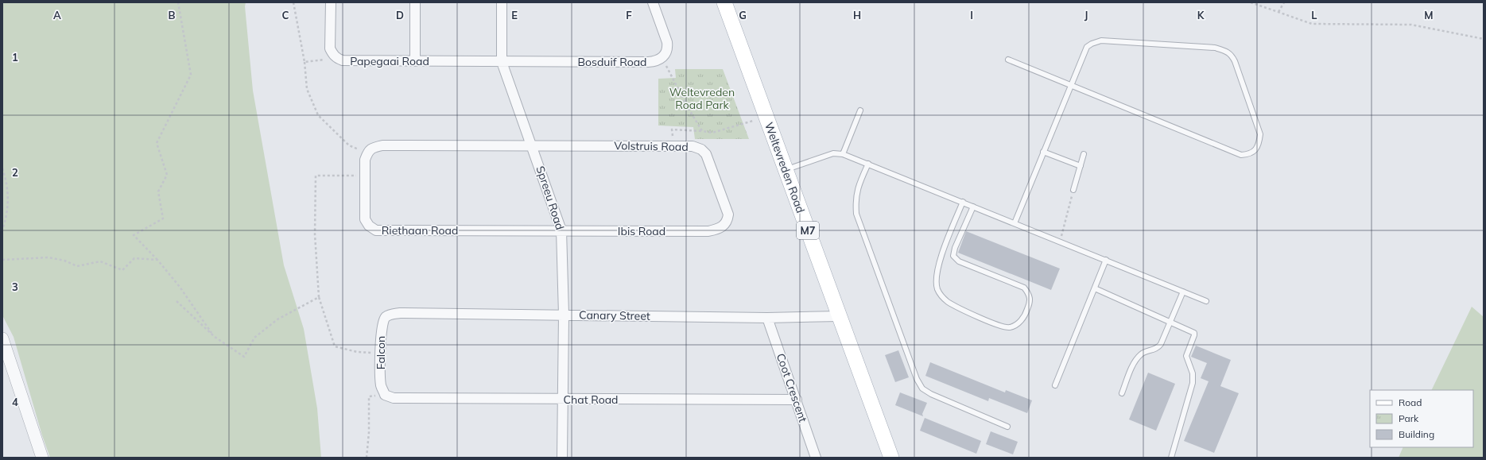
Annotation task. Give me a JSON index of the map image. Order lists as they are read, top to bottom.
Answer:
{
  "streets": {
    "main road": ["Weltevreden Road", "M7"],
    "street": [
      "Papegaai Road",
      "Bosduif Road",
      "Volstruis Road",
      "Spreeu Road",
      "Riethaan Road",
      "Ibis Road",
      "Canary Street",
      "Falcon",
      "Coot Crescent",
      "Chat Road"
    ]
  },
  "crossings": [
    ["Papegaai Road", "Bosduif Road"],
    ["Papegaai Road", "Spreeu Road"],
    ["Bosduif Road", "Spreeu Road"],
    ["Volstruis Road", "Spreeu Road"],
    ["Volstruis Road", "Ibis Road"],
    ["Weltevreden Road", "Canary Street"],
    ["Spreeu Road", "Riethaan Road"],
    ["Spreeu Road", "Ibis Road"],
    ["Spreeu Road", "Canary Street"],
    ["Spreeu Road", "Chat Road"],
    ["Riethaan Road", "Ibis Road"],
    ["Canary Street", "Falcon"],
    ["Canary Street", "Coot Crescent"],
    ["Falcon", "Chat Road"],
    ["Coot Crescent", "Chat Road"]
  ],
  "parks": ["Weltevreden Road Park"],
  "legend": ["Road", "Park", "Building"],
  "grid": {
    "columns": [
      "A",
      "B",
      "C",
      "D",
      "E",
      "F",
      "G",
      "H",
      "I",
      "J",
      "K",
      "L",
      "M"
    ],
    "rows": [
      "1",
      "2",
      "3",
      "4"
    ]
  }
}
